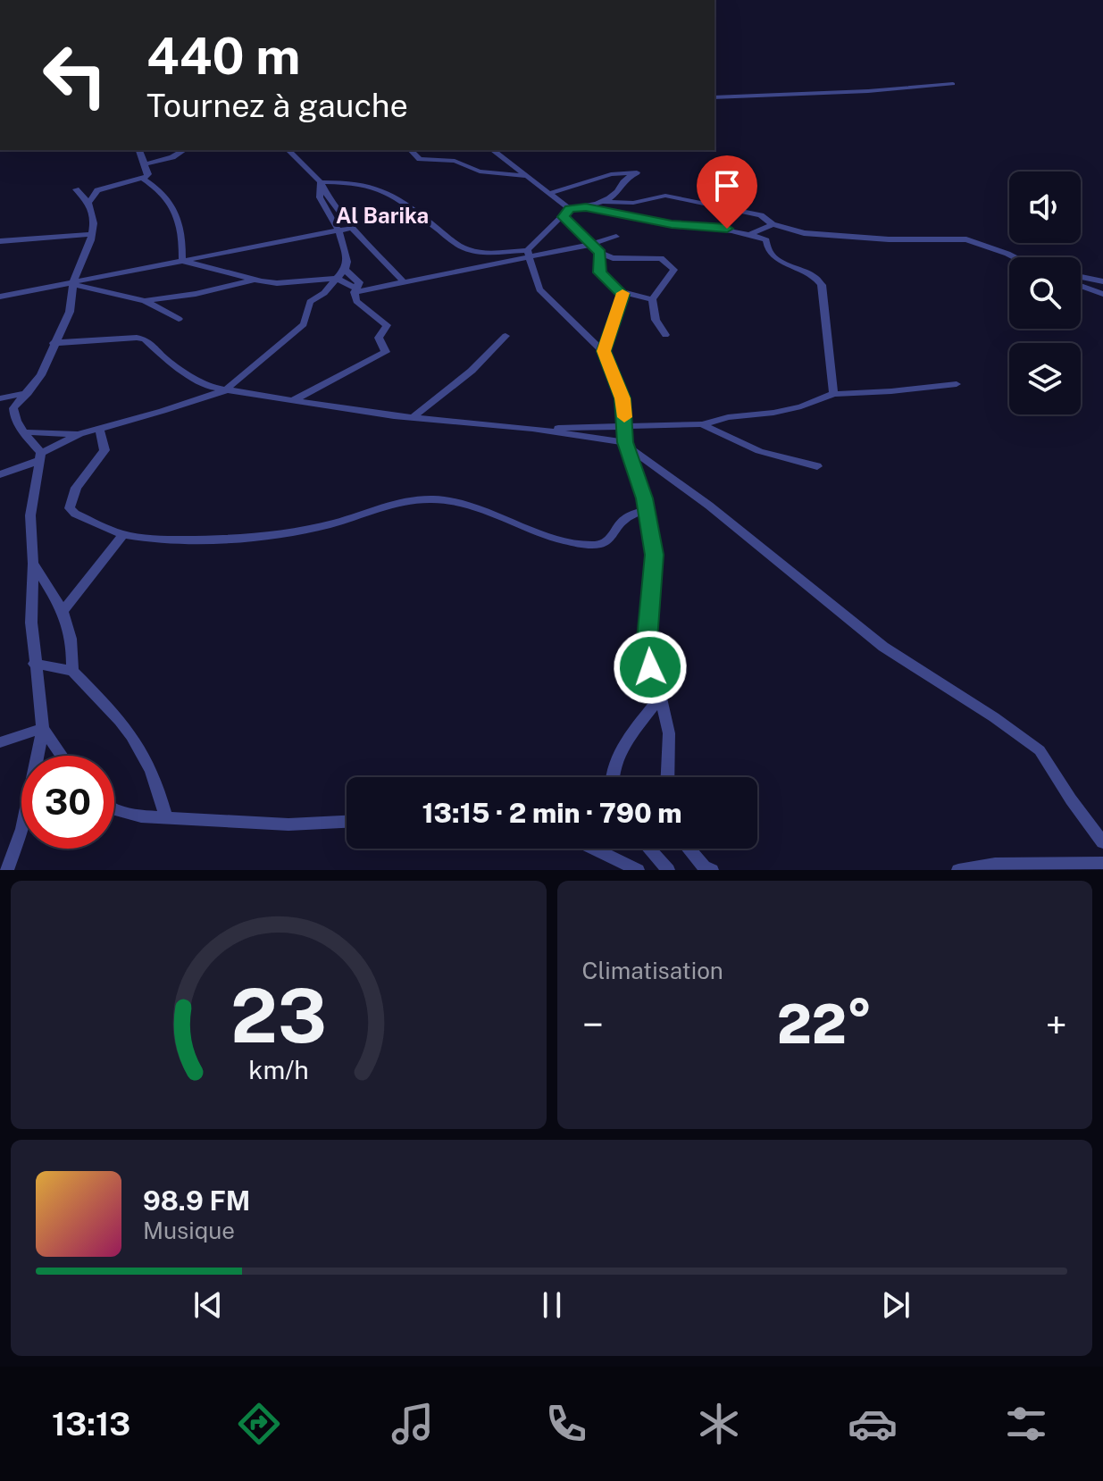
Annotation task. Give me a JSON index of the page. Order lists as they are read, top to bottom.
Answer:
{
  "districts": ["Al Barika"],
  "page": {
    "turn": ["440 m", "Tournez à gauche"],
    "limit": "30",
    "trip": "13:15 · 2 min · 790 m",
    "tile": "Climatisation",
    "heat": ["−", "22°", "+"],
    "song": ["98.9 FM", "Musique"],
    "tabs": "13:13",
    "gauge": ["23", "km/h"]
  }
}
